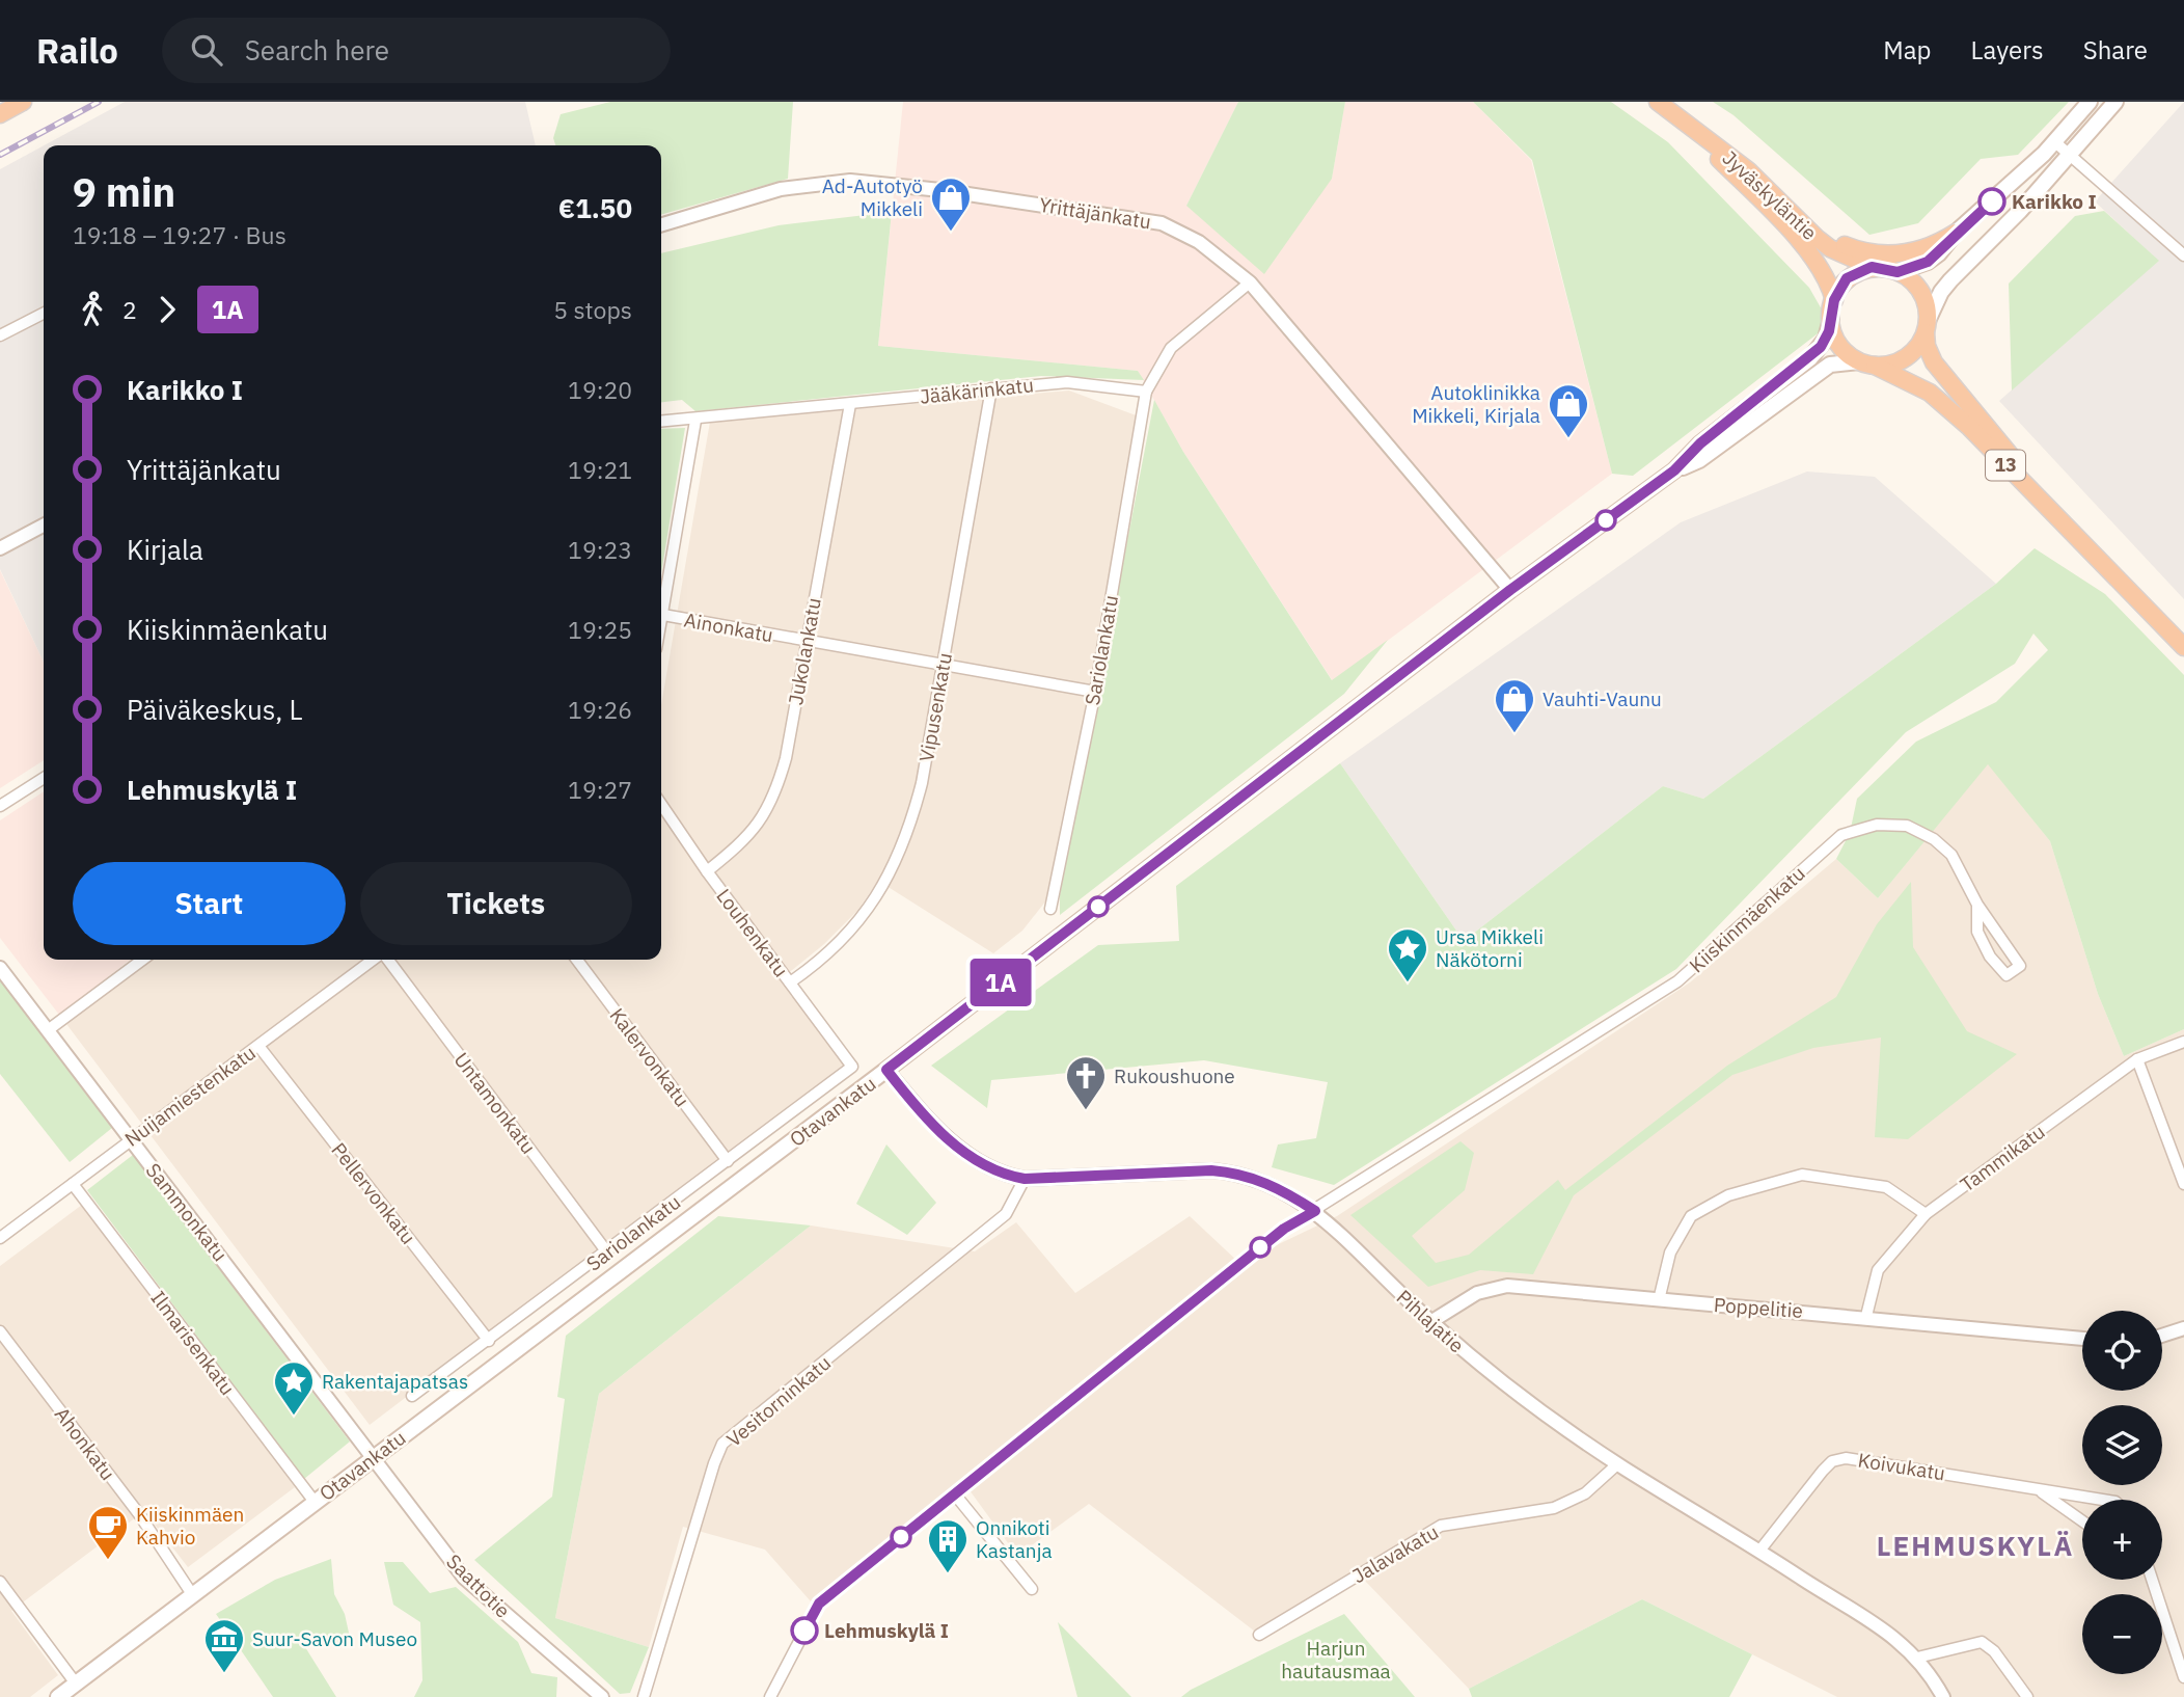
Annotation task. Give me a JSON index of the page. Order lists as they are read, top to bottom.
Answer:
{
  "streets": {
    "highway": ["Jyväskyläntie", "13"],
    "main road": ["Otavankatu"],
    "street": [
      "Yrittäjänkatu",
      "Jääkärinkatu",
      "Ainonkatu",
      "Sariolankatu",
      "Jukolankatu",
      "Vipusenkatu",
      "Kiiskinmäenkatu",
      "Louhenkatu",
      "Kalervonkatu",
      "Nuijamiestenkatu",
      "Untamonkatu",
      "Tammikatu",
      "Pellervonkatu",
      "Sammonkatu",
      "Poppelitie",
      "Pihlajatie",
      "Ilmarisenkatu",
      "Vesitorninkatu",
      "Ahonkatu",
      "Koivukatu",
      "Jalavakatu",
      "Saattotie"
    ]
  },
  "crossings": [
    ["Jyväskyläntie", "13"],
    ["Jyväskyläntie", "Otavankatu"],
    ["Yrittäjänkatu", "Otavankatu"],
    ["Jääkärinkatu", "Sariolankatu"],
    ["Jääkärinkatu", "Jukolankatu"],
    ["Jääkärinkatu", "Vipusenkatu"],
    ["13", "Otavankatu"],
    ["Ainonkatu", "Sariolankatu"],
    ["Ainonkatu", "Jukolankatu"],
    ["Ainonkatu", "Vipusenkatu"],
    ["Sariolankatu", "Louhenkatu"],
    ["Sariolankatu", "Kalervonkatu"],
    ["Sariolankatu", "Untamonkatu"],
    ["Sariolankatu", "Pellervonkatu"],
    ["Jukolankatu", "Louhenkatu"],
    ["Vipusenkatu", "Louhenkatu"],
    ["Kiiskinmäenkatu", "Pihlajatie"],
    ["Nuijamiestenkatu", "Pellervonkatu"],
    ["Nuijamiestenkatu", "Sammonkatu"],
    ["Nuijamiestenkatu", "Ilmarisenkatu"],
    ["Otavankatu", "Sammonkatu"],
    ["Otavankatu", "Pihlajatie"],
    ["Otavankatu", "Ilmarisenkatu"],
    ["Otavankatu", "Ahonkatu"],
    ["Otavankatu", "Saattotie"],
    ["Tammikatu", "Poppelitie"],
    ["Sammonkatu", "Saattotie"],
    ["Poppelitie", "Pihlajatie"],
    ["Pihlajatie", "Vesitorninkatu"],
    ["Pihlajatie", "Koivukatu"],
    ["Pihlajatie", "Jalavakatu"]
  ],
  "districts": ["LEHMUSKYLÄ"],
  "parks": ["Harjun hautausmaa"],
  "places": {
    "other": ["Karikko I", "Lehmuskylä I"],
    "shop": ["Ad-Autotyö Mikkeli", "Autoklinikka Mikkeli, Kirjala", "Vauhti-Vaunu"],
    "place": ["Ursa Mikkeli Näkötorni", "Rakentajapatsas"],
    "church": ["Rukoushuone"],
    "cafe": ["Kiiskinmäen Kahvio"],
    "building": ["Onnikoti Kastanja"],
    "museum": ["Suur-Savon Museo"]
  },
  "lines": ["bus line 1A"],
  "page": {
    "header": "Railo",
    "search": "Search here",
    "nav": ["Map", "Layers", "Share"],
    "on_map": "1A",
    "heading": ["9 min", "19:18 – 19:27 · Bus", "€1.50"],
    "legs": ["2", "1A", "5 stops"],
    "list": [
      {
        "name": "Karikko I",
        "value": "19:20"
      },
      {
        "name": "Yrittäjänkatu",
        "value": "19:21"
      },
      {
        "name": "Kirjala",
        "value": "19:23"
      },
      {
        "name": "Kiiskinmäenkatu",
        "value": "19:25"
      },
      {
        "name": "Päiväkeskus, L",
        "value": "19:26"
      },
      {
        "name": "Lehmuskylä I",
        "value": "19:27"
      }
    ],
    "buttons": ["Start", "Tickets"],
    "map_buttons": ["+", "−"]
  }
}
